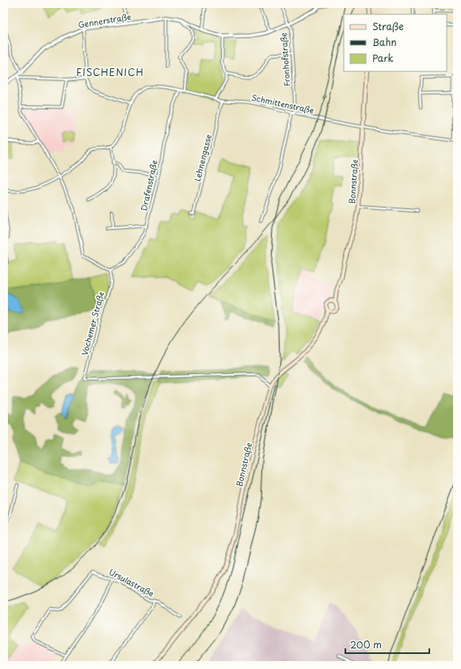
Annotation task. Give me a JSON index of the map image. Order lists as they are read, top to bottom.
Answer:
{
  "streets": {
    "main road": ["Bonnstraße"],
    "street": [
      "Gennerstraße",
      "Fronhofstraße",
      "Schmittenstraße",
      "Lehnengasse",
      "Drafenstraße",
      "Vochemer Straße",
      "Ursulastraße"
    ]
  },
  "crossings": [
    ["Gennerstraße", "Fronhofstraße"],
    ["Fronhofstraße", "Schmittenstraße"],
    ["Schmittenstraße", "Lehnengasse"],
    ["Schmittenstraße", "Bonnstraße"],
    ["Schmittenstraße", "Drafenstraße"],
    ["Bonnstraße", "Vochemer Straße"],
    ["Drafenstraße", "Vochemer Straße"]
  ],
  "districts": ["FISCHENICH"],
  "legend": ["Straße", "Bahn", "Park"],
  "scale_bar": "200 m"
}
